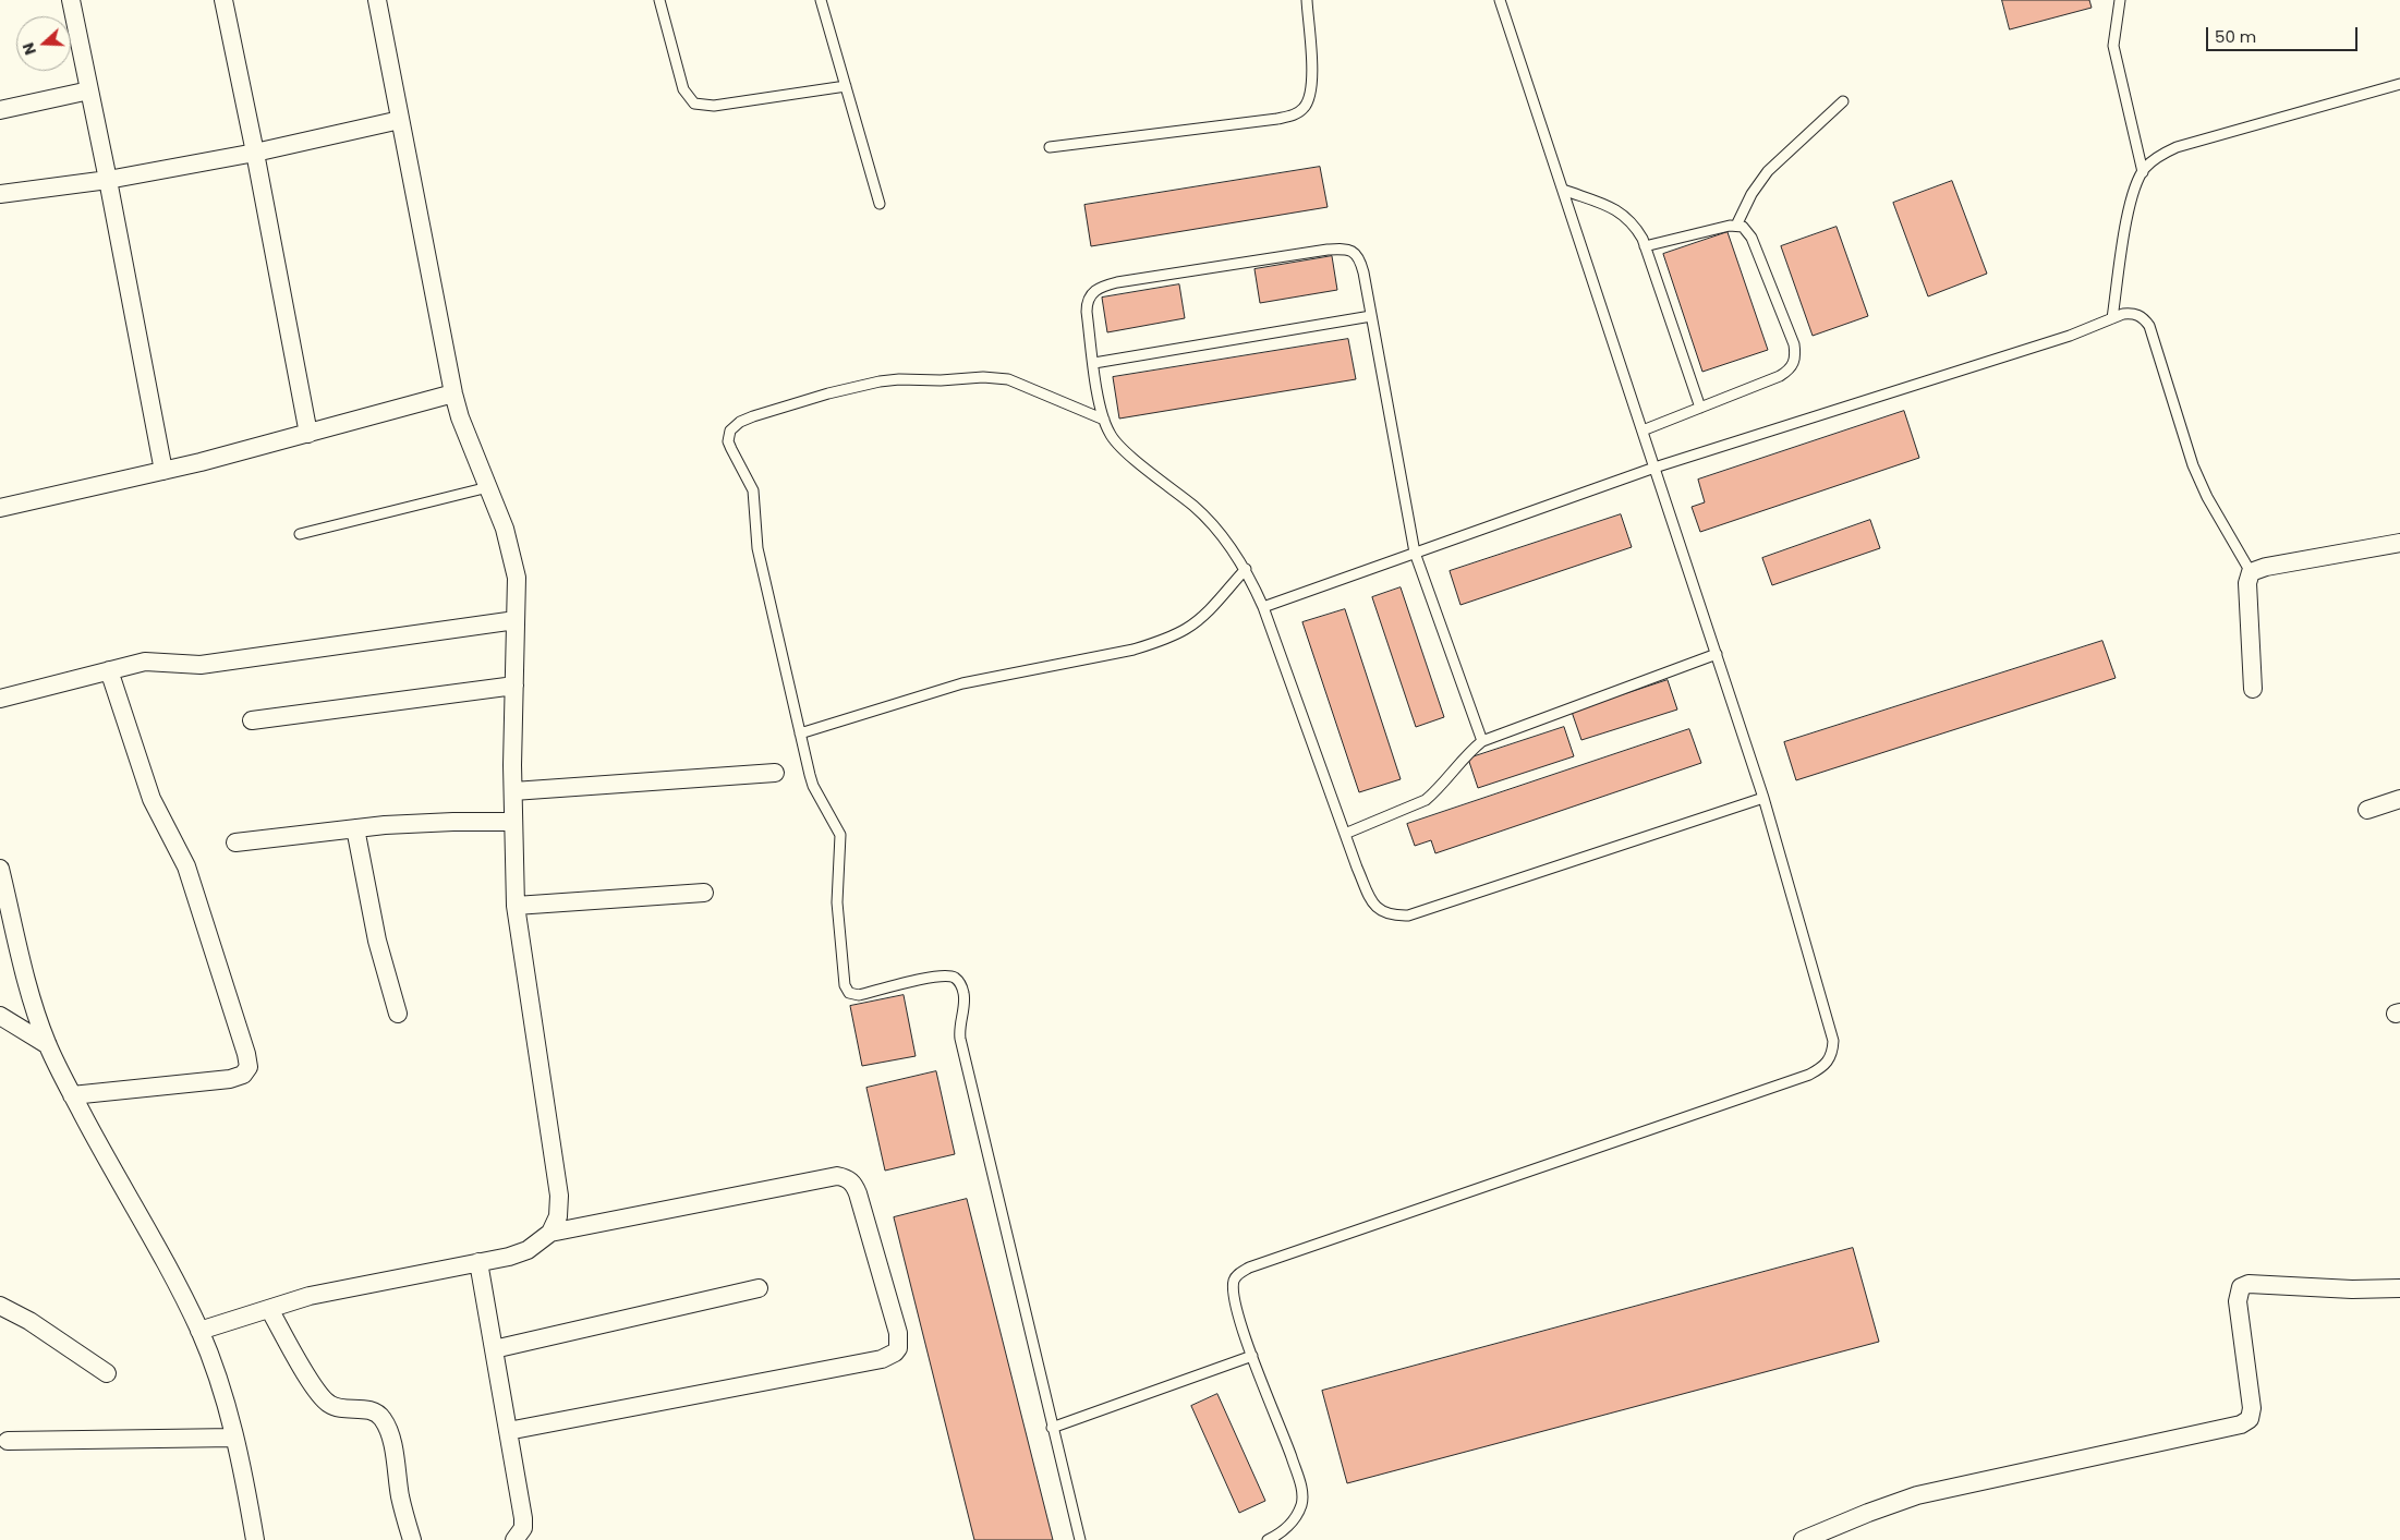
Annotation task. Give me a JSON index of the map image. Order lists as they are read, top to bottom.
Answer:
{
  "scale_bar": "50 m",
  "north": "left"
}
